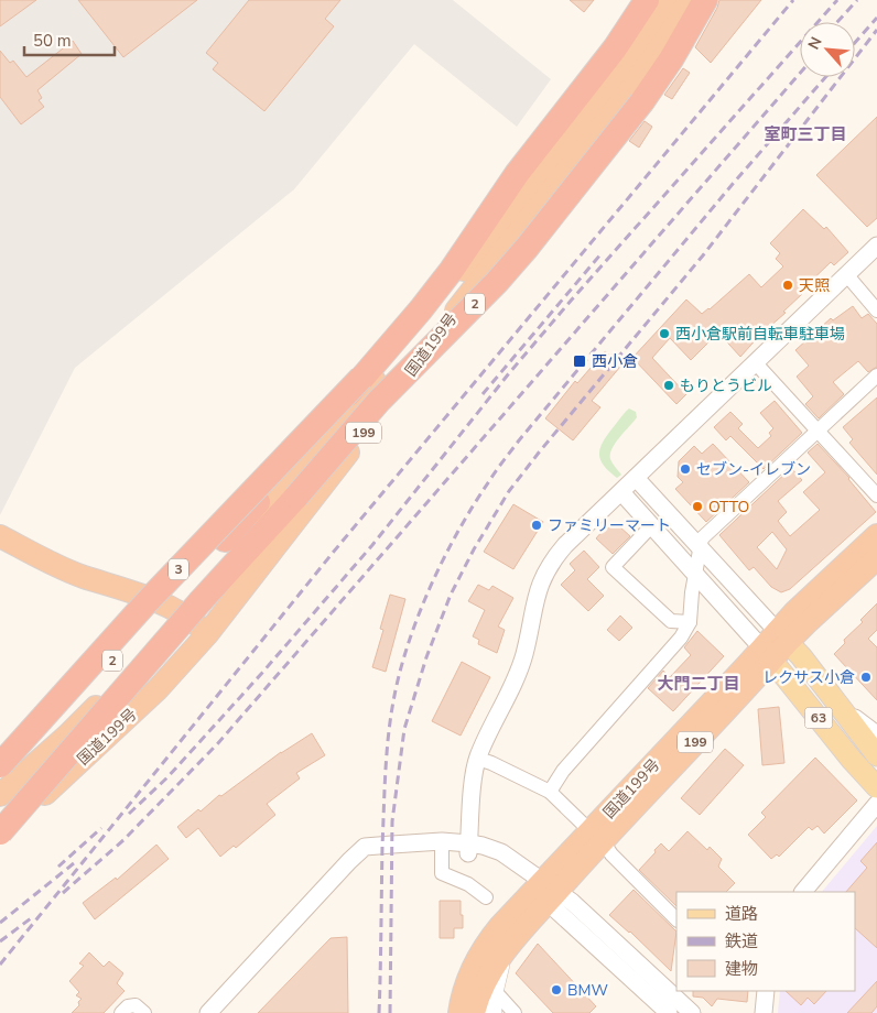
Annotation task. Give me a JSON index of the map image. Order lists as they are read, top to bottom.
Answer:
{
  "streets": {
    "highway": [
      "2",
      "国道199号",
      "199",
      "3"
    ],
    "main road": ["63"]
  },
  "crossings": [
    ["2", "国道199号"],
    ["2", "3"],
    ["国道199号", "63"]
  ],
  "districts": ["室町三丁目", "大門二丁目"],
  "places": {
    "other": [
      "天照",
      "西小倉駅前自転車駐車場",
      "もりとうビル",
      "セブン-イレブン",
      "OTTO",
      "ファミリーマート",
      "レクサス小倉",
      "BMW"
    ],
    "transit": ["西小倉"]
  },
  "legend": ["道路", "鉄道", "建物"],
  "scale_bar": "50 m",
  "north": "top left"
}
